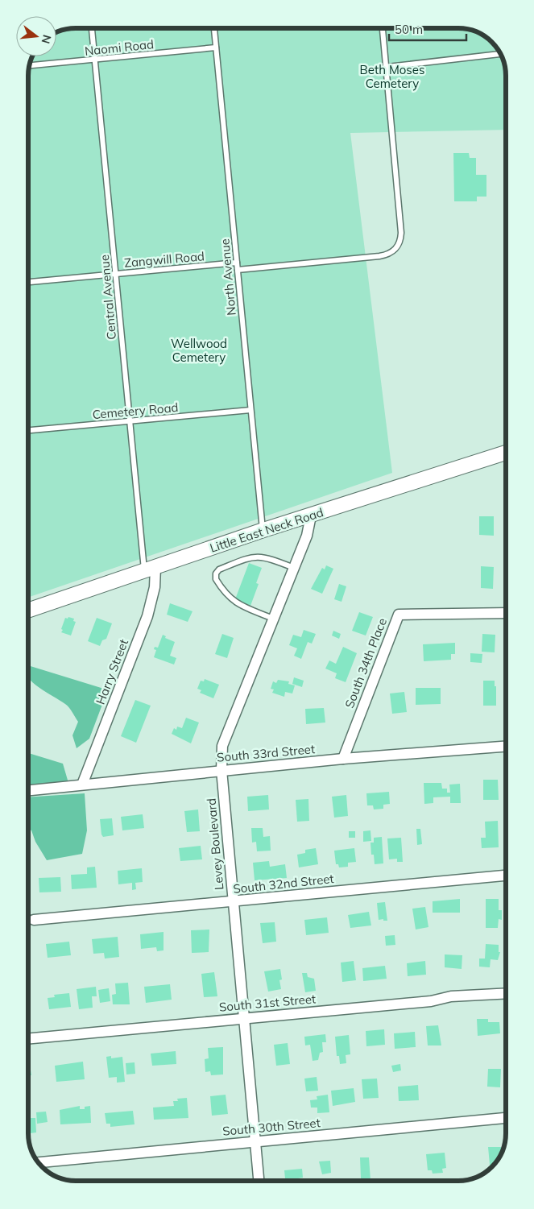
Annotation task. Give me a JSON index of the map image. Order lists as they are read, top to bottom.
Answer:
{
  "streets": {
    "main road": ["Little East Neck Road"],
    "street": [
      "South 34th Place",
      "Harry Street",
      "South 33rd Street",
      "Levey Boulevard",
      "South 32nd Street",
      "South 31st Street",
      "South 30th Street"
    ],
    "lane": [
      "Naomi Road",
      "Zangwill Road",
      "North Avenue",
      "Central Avenue",
      "Cemetery Road"
    ]
  },
  "crossings": [
    ["Naomi Road", "North Avenue"],
    ["Naomi Road", "Central Avenue"],
    ["Zangwill Road", "North Avenue"],
    ["Zangwill Road", "Central Avenue"],
    ["North Avenue", "Cemetery Road"],
    ["North Avenue", "Little East Neck Road"],
    ["Central Avenue", "Cemetery Road"],
    ["Central Avenue", "Little East Neck Road"],
    ["Central Avenue", "Harry Street"],
    ["Little East Neck Road", "Harry Street"],
    ["Little East Neck Road", "Levey Boulevard"],
    ["South 34th Place", "South 33rd Street"],
    ["Harry Street", "South 33rd Street"],
    ["South 33rd Street", "Levey Boulevard"],
    ["Levey Boulevard", "South 32nd Street"],
    ["Levey Boulevard", "South 31st Street"],
    ["Levey Boulevard", "South 30th Street"]
  ],
  "parks": ["Beth Moses Cemetery", "Wellwood Cemetery"],
  "scale_bar": "50 m",
  "north": "right"
}
